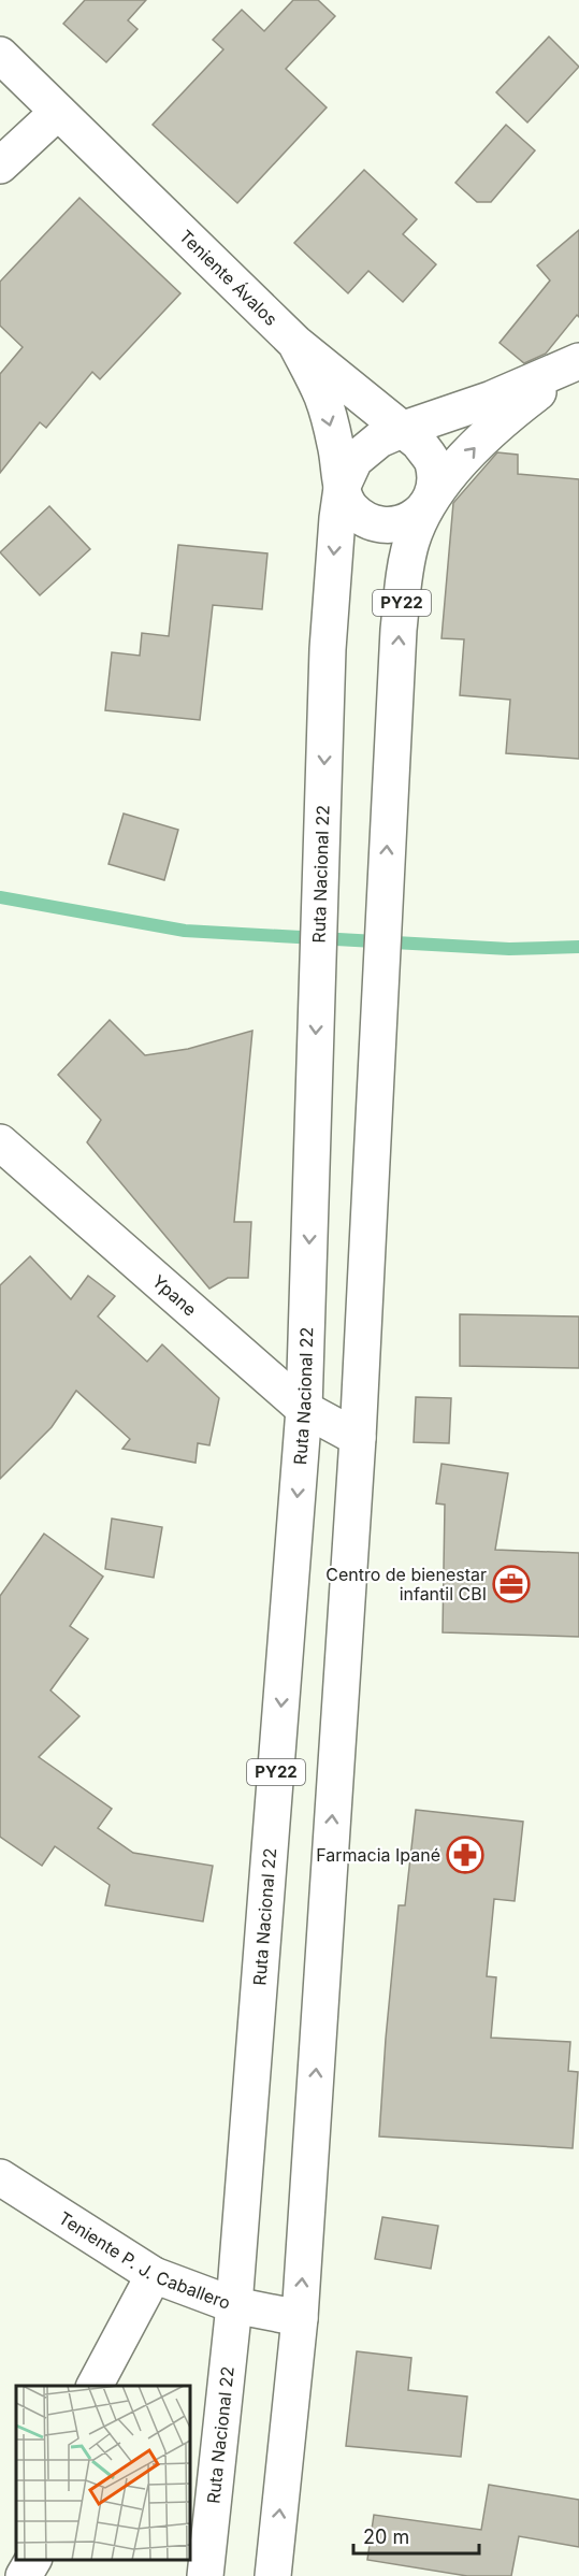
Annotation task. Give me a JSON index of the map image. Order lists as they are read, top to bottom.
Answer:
{
  "streets": {
    "main road": [
      "Teniente Ávalos",
      "PY22",
      "Ruta Nacional 22",
      "Ypane",
      "Teniente P. J. Caballero"
    ]
  },
  "crossings": [
    ["Teniente Ávalos", "Ruta Nacional 22"],
    ["Ruta Nacional 22", "Ypane"],
    ["Ruta Nacional 22", "Teniente P. J. Caballero"]
  ],
  "places": {
    "office": ["Centro de bienestar infantil CBI"],
    "pharmacy": ["Farmacia Ipané"]
  },
  "scale_bar": "20 m"
}
